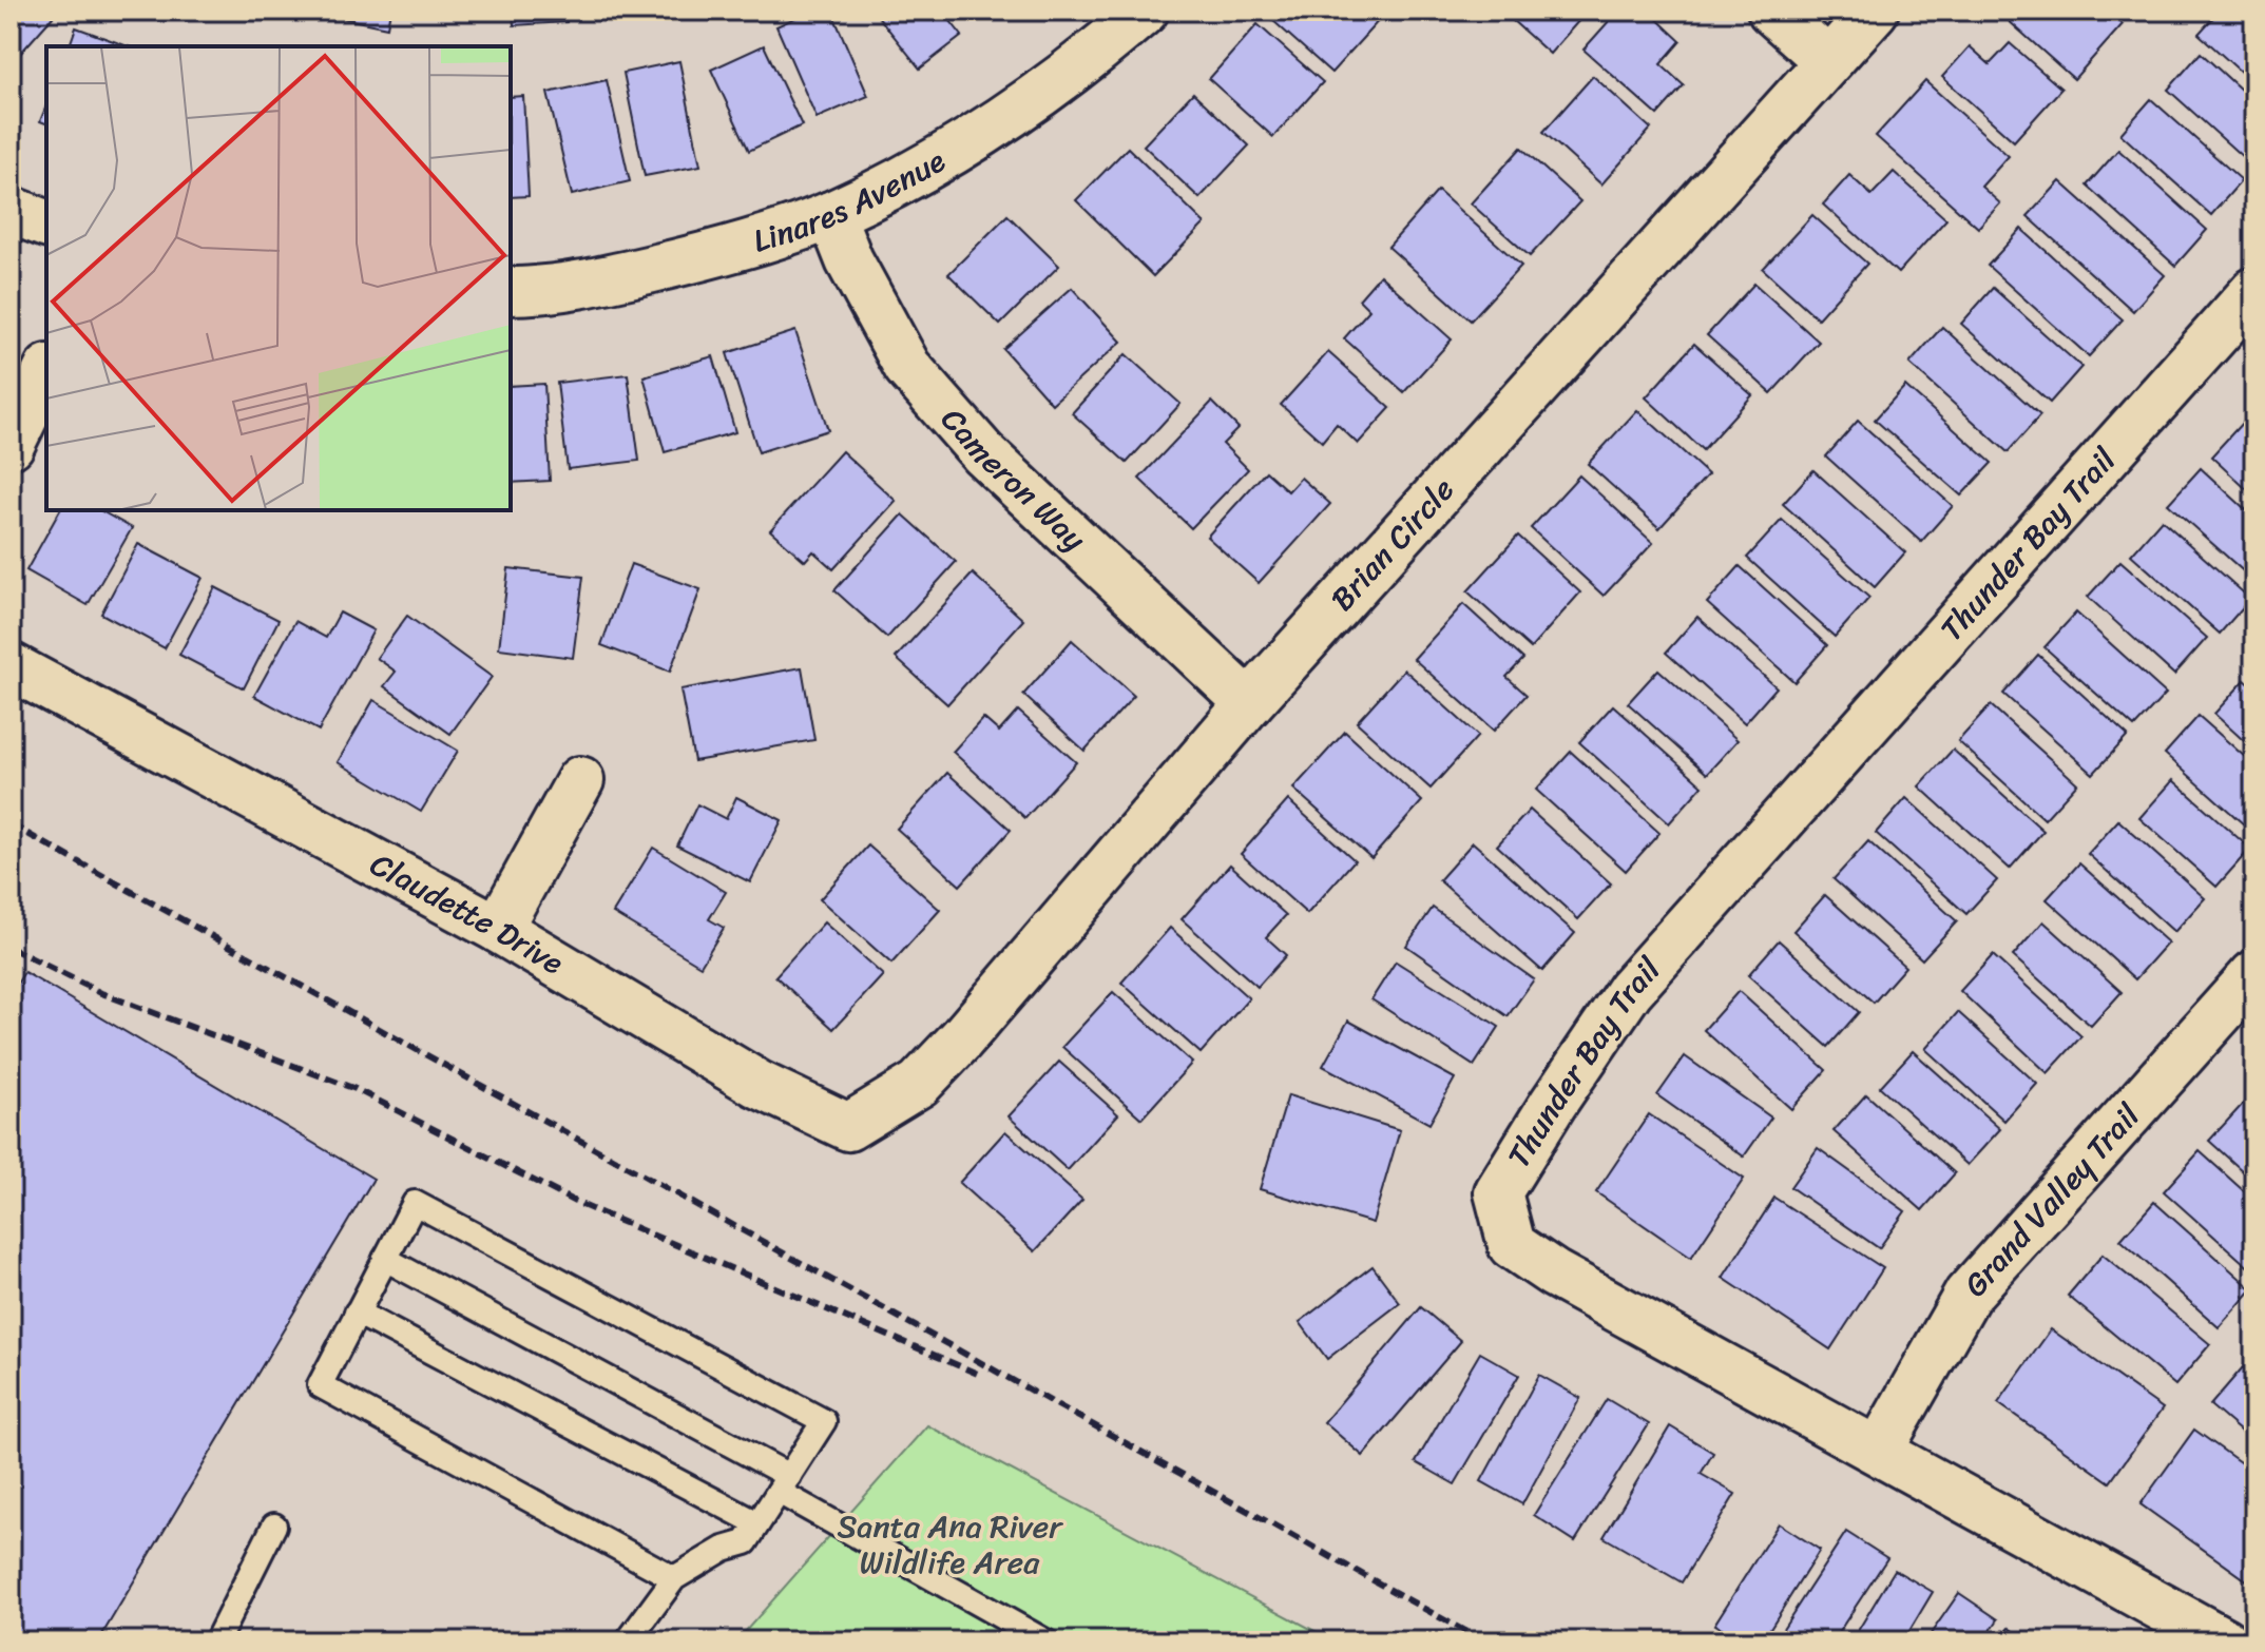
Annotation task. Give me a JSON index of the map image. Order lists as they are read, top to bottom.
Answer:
{
  "streets": {
    "street": [
      "Linares Avenue",
      "Cameron Way",
      "Brian Circle",
      "Thunder Bay Trail",
      "Claudette Drive",
      "Grand Valley Trail"
    ]
  },
  "crossings": [
    ["Linares Avenue", "Cameron Way"],
    ["Cameron Way", "Brian Circle"],
    ["Brian Circle", "Claudette Drive"],
    ["Thunder Bay Trail", "Grand Valley Trail"]
  ],
  "parks": ["Santa Ana River Wildlife Area"]
}
